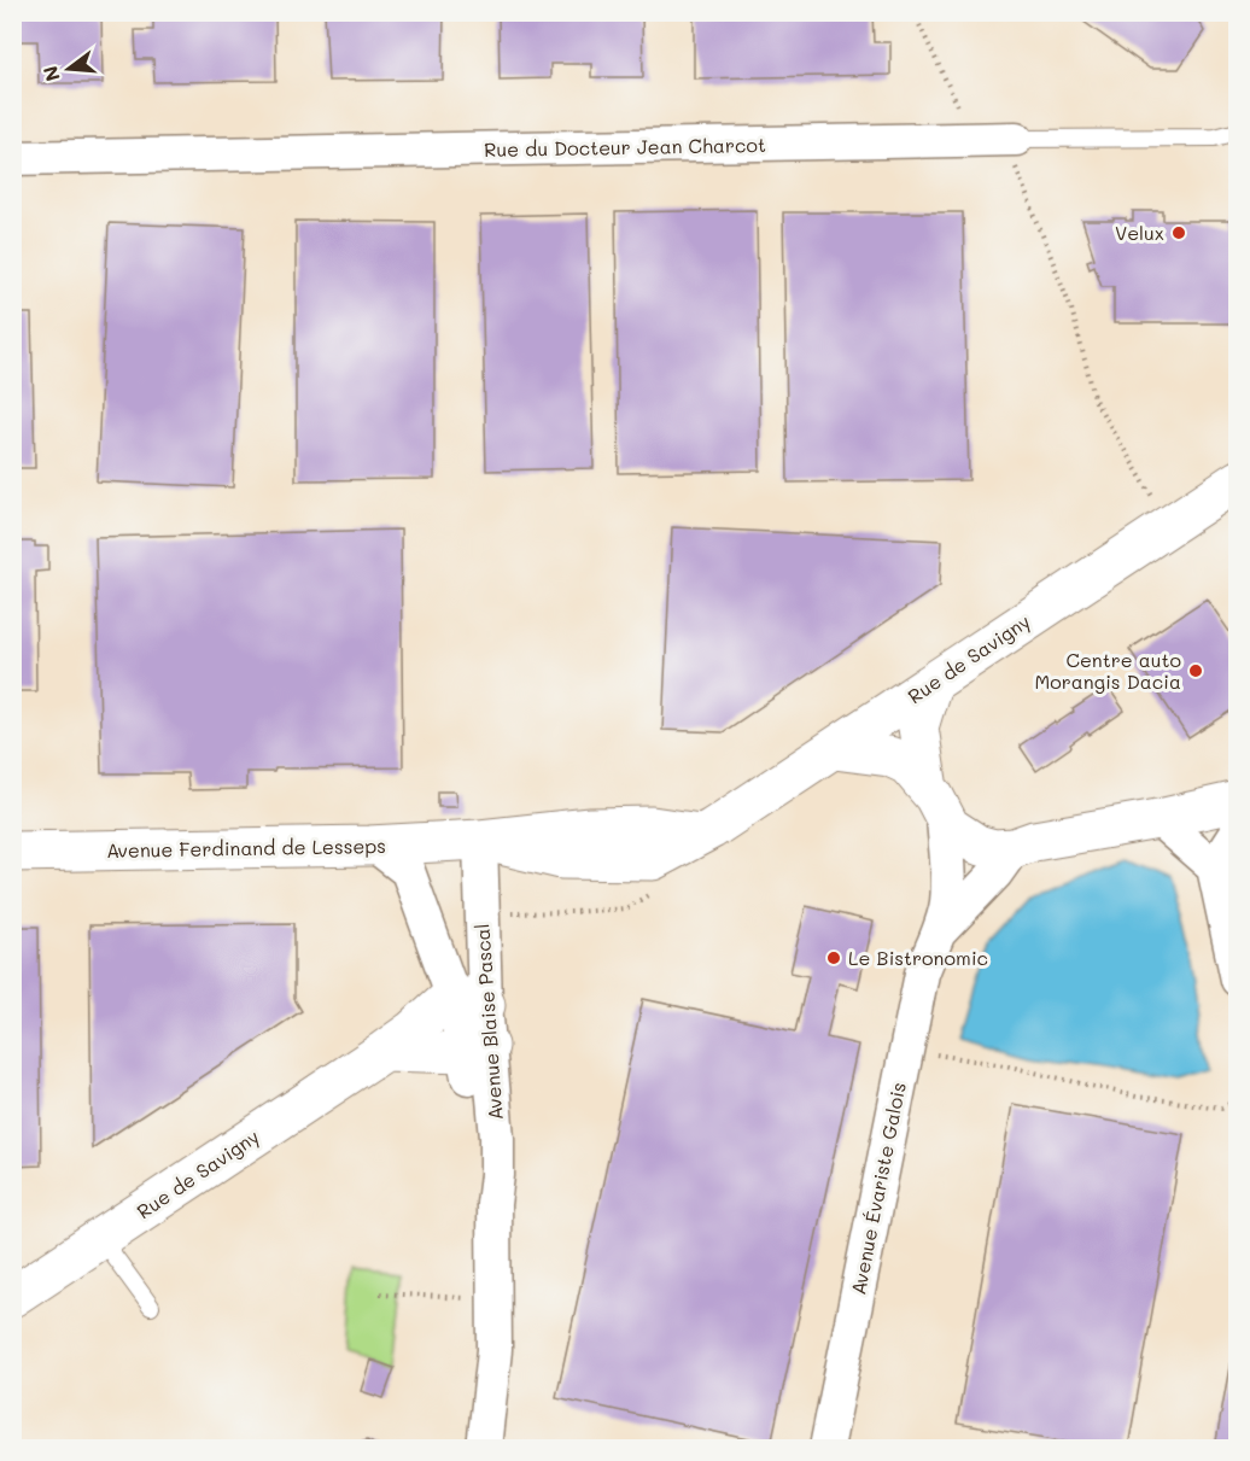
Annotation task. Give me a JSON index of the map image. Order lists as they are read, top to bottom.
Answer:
{
  "streets": {
    "main road": ["Rue de Savigny", "Avenue Ferdinand de Lesseps"],
    "street": ["Rue du Docteur Jean Charcot", "Avenue Blaise Pascal", "Avenue Évariste Galois"]
  },
  "crossings": [
    ["Rue de Savigny", "Avenue Ferdinand de Lesseps"],
    ["Rue de Savigny", "Avenue Blaise Pascal"],
    ["Avenue Ferdinand de Lesseps", "Avenue Blaise Pascal"]
  ],
  "places": ["Velux", "Centre auto Morangis Dacia", "Le Bistronomic"],
  "north": "left"
}
